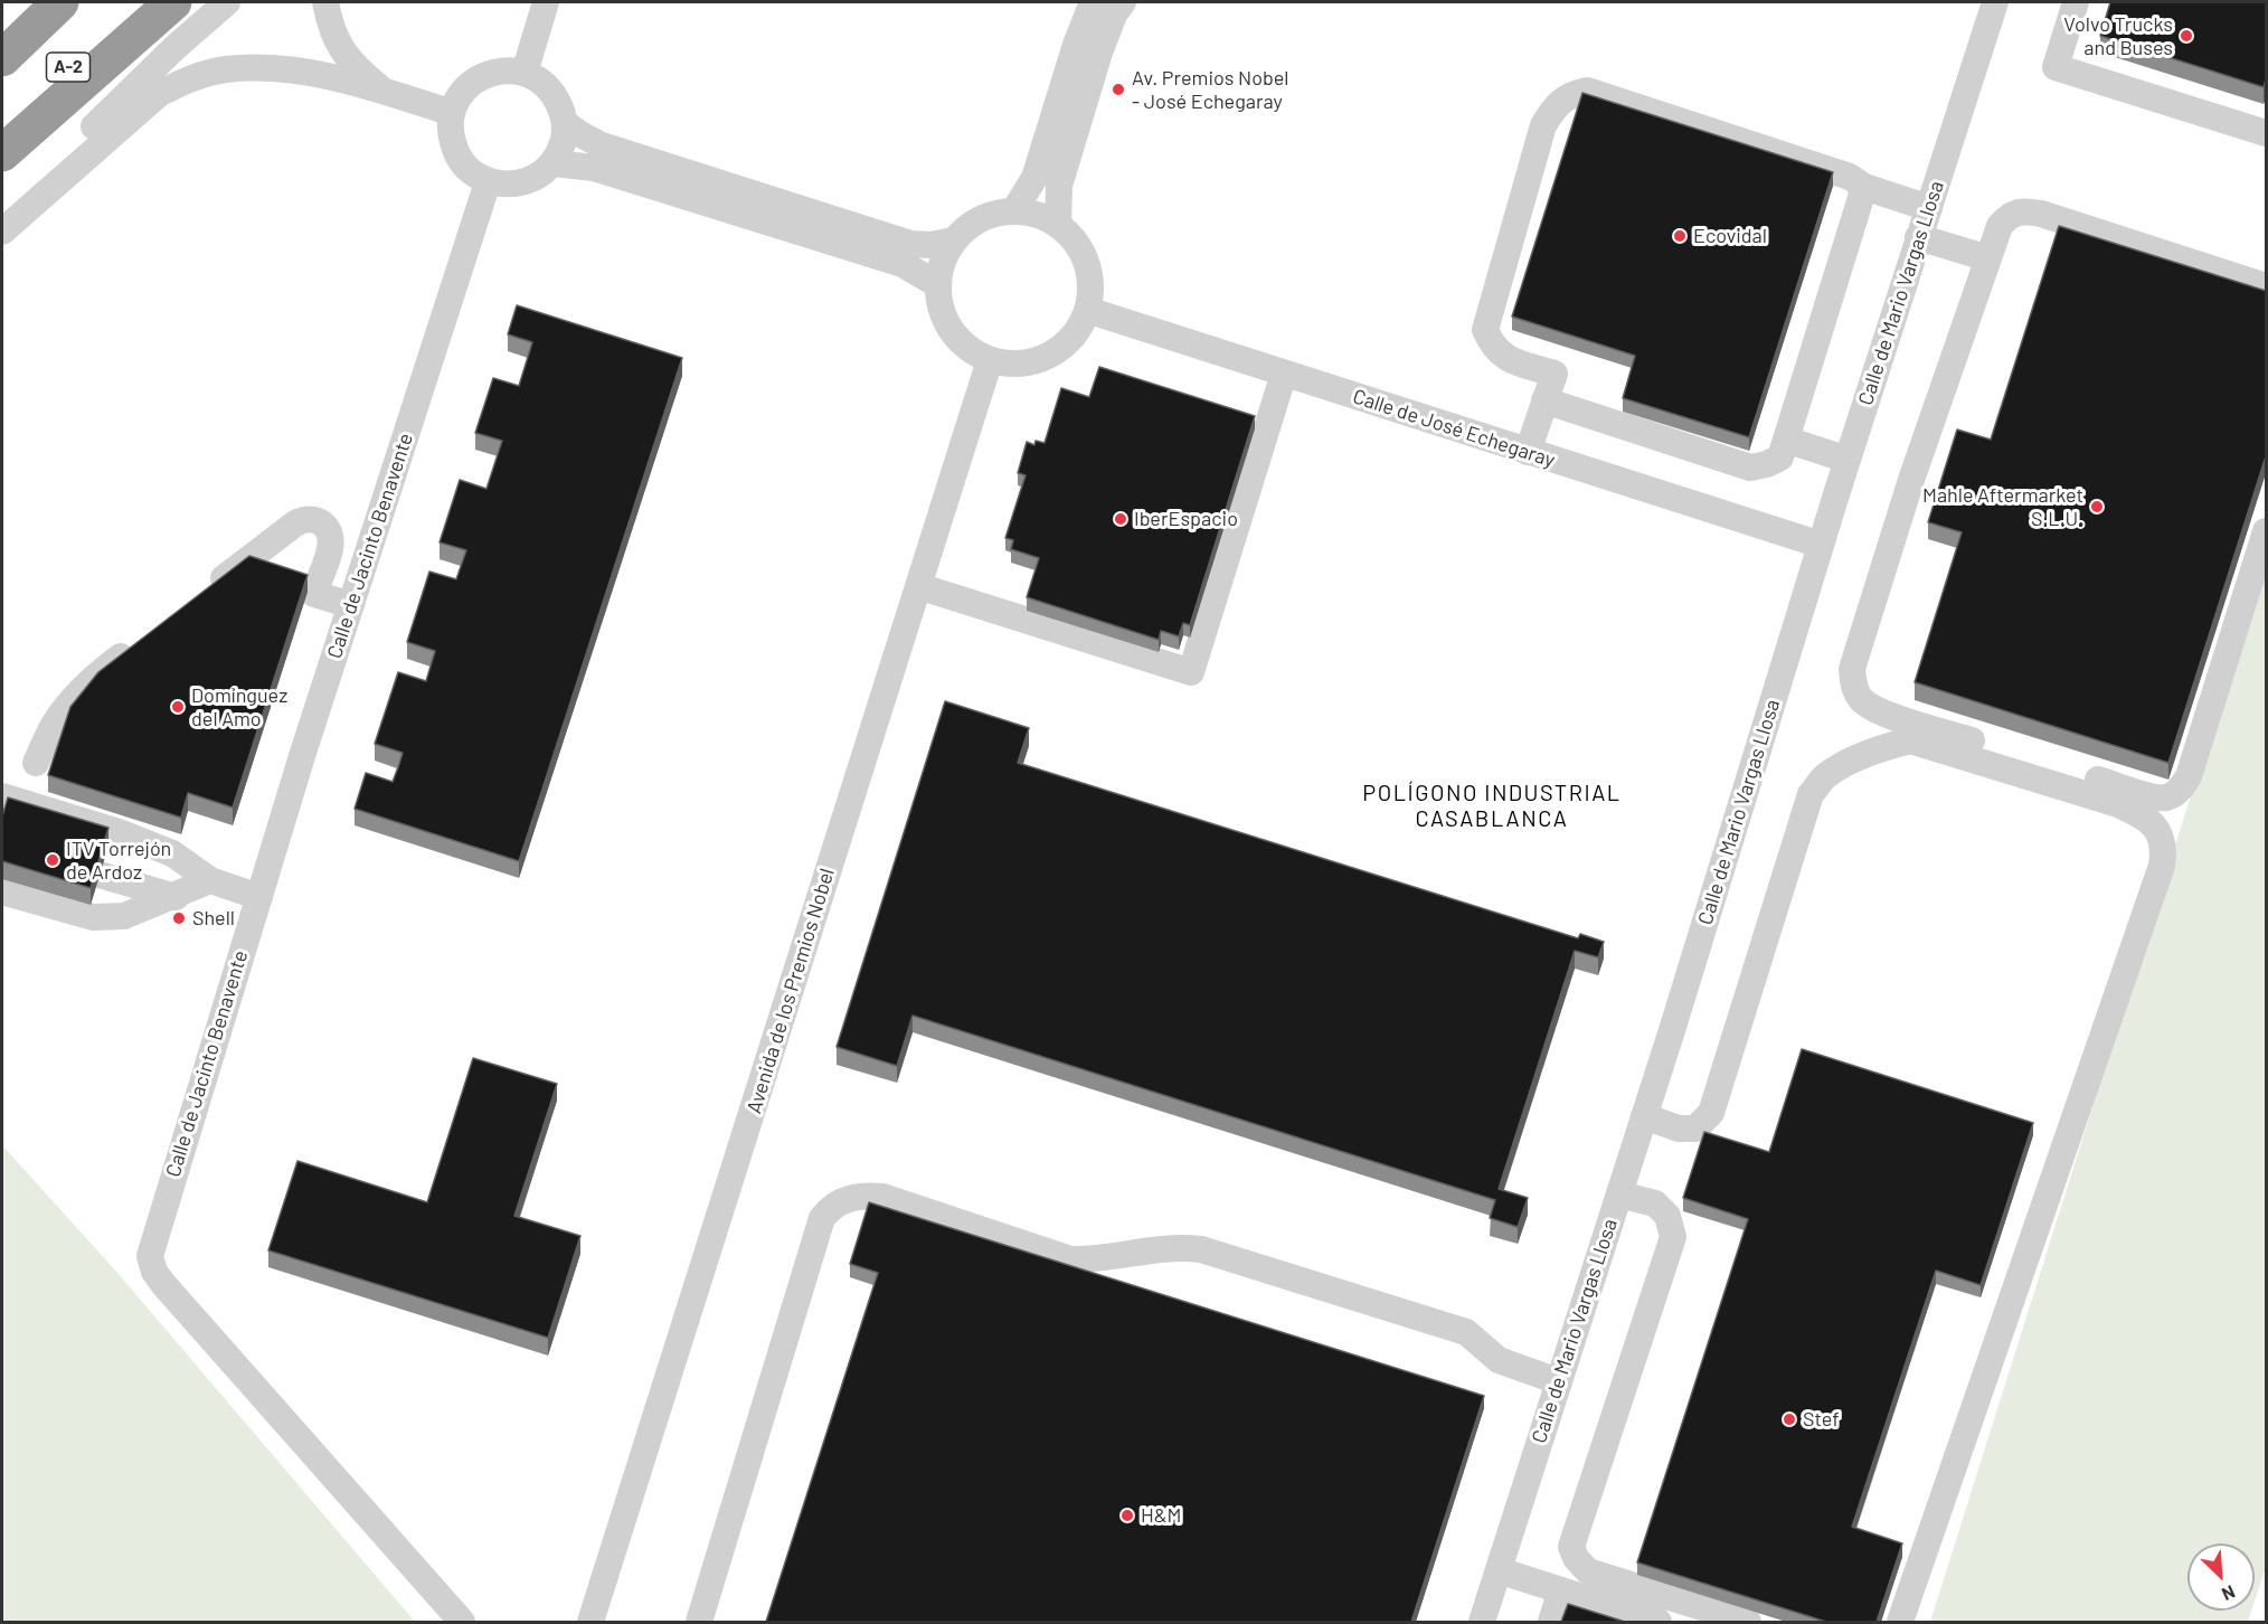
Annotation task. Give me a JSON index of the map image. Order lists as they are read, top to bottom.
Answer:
{
  "streets": {
    "highway": ["A-2"],
    "street": [
      "Calle de Mario Vargas Llosa",
      "Calle de José Echegaray",
      "Calle de Jacinto Benavente",
      "Avenida de los Premios Nobel"
    ]
  },
  "crossings": [
    ["Calle de Mario Vargas Llosa", "Calle de José Echegaray"],
    ["Calle de José Echegaray", "Avenida de los Premios Nobel"]
  ],
  "districts": ["POLÍGONO INDUSTRIAL CASABLANCA"],
  "places": [
    "Volvo Trucks and Buses",
    "Av. Premios Nobel - José Echegaray",
    "Ecovidal",
    "Mahle Aftermarket S.L.U.",
    "IberEspacio",
    "Domínguez del Amo",
    "ITV Torrejón de Ardoz",
    "Shell",
    "Stef",
    "H&M"
  ],
  "north": "bottom right"
}
